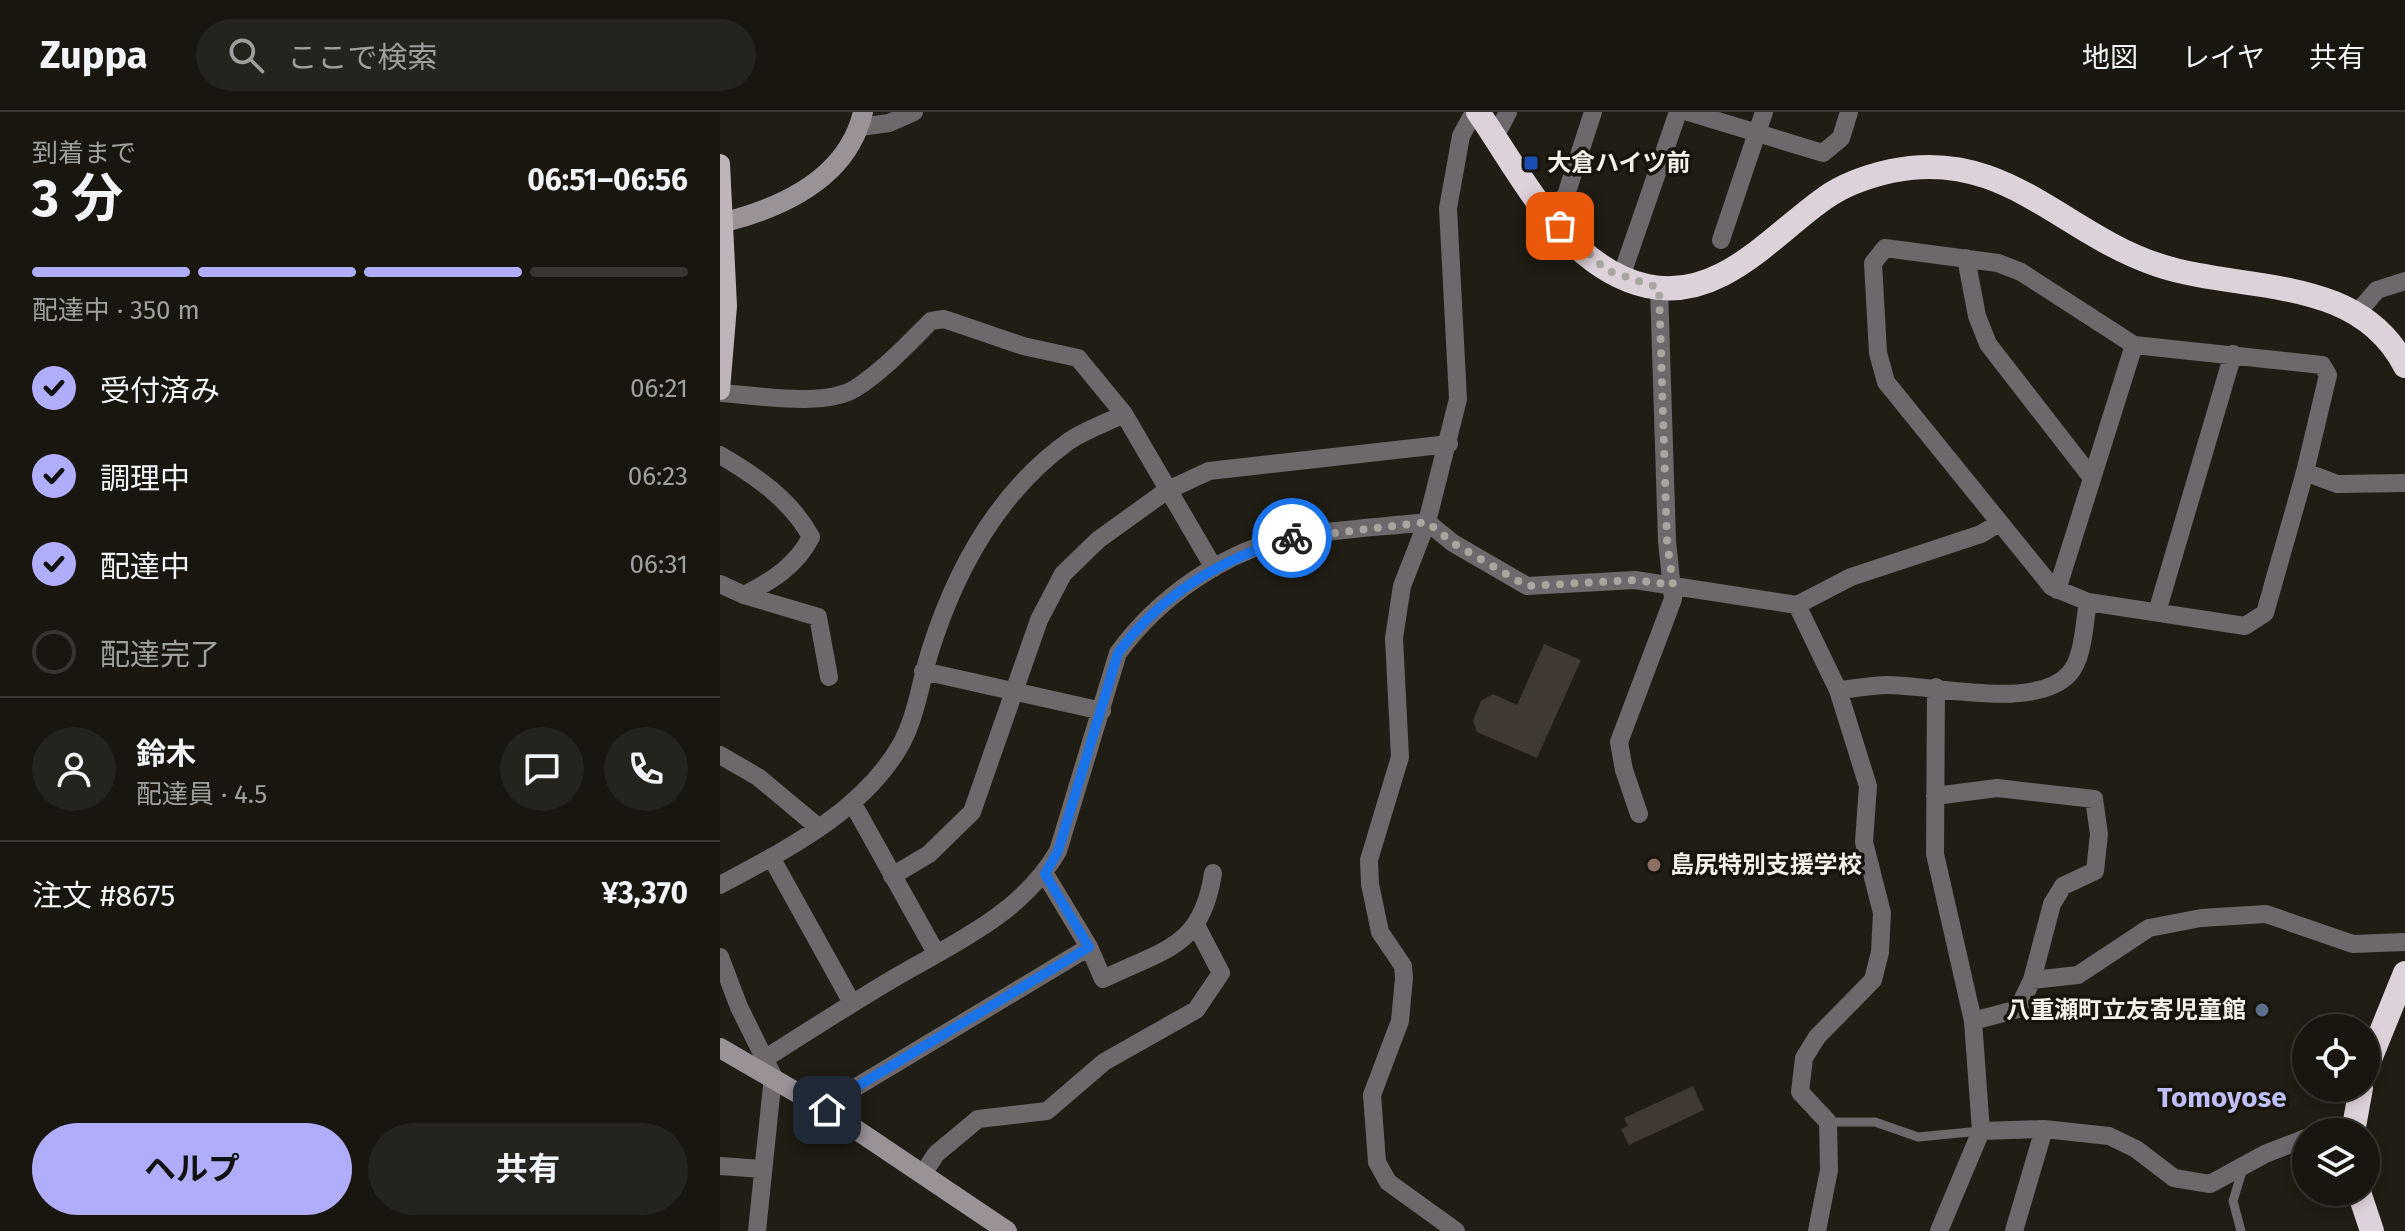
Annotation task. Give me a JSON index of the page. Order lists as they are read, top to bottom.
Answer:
{
  "districts": ["Tomoyose"],
  "places": {
    "transit": ["大倉ハイツ前"],
    "other": ["島尻特別支援学校", "八重瀬町立友寄児童館"]
  },
  "page": {
    "header": "Zuppa",
    "search": "ここで検索",
    "nav": ["地図", "レイヤ", "共有"],
    "heading": ["3 分", "到着まで", "06:51–06:56"],
    "panel": [
      "鈴木",
      "配達員 · 4.5",
      "注文 #8675",
      "¥3,370"
    ],
    "bar": "配達中 · 350 m",
    "list": [
      ["受付済み", "06:21"],
      ["調理中", "06:23"],
      ["配達中", "06:31"],
      "配達完了"
    ],
    "buttons": ["ヘルプ", "共有"]
  }
}
